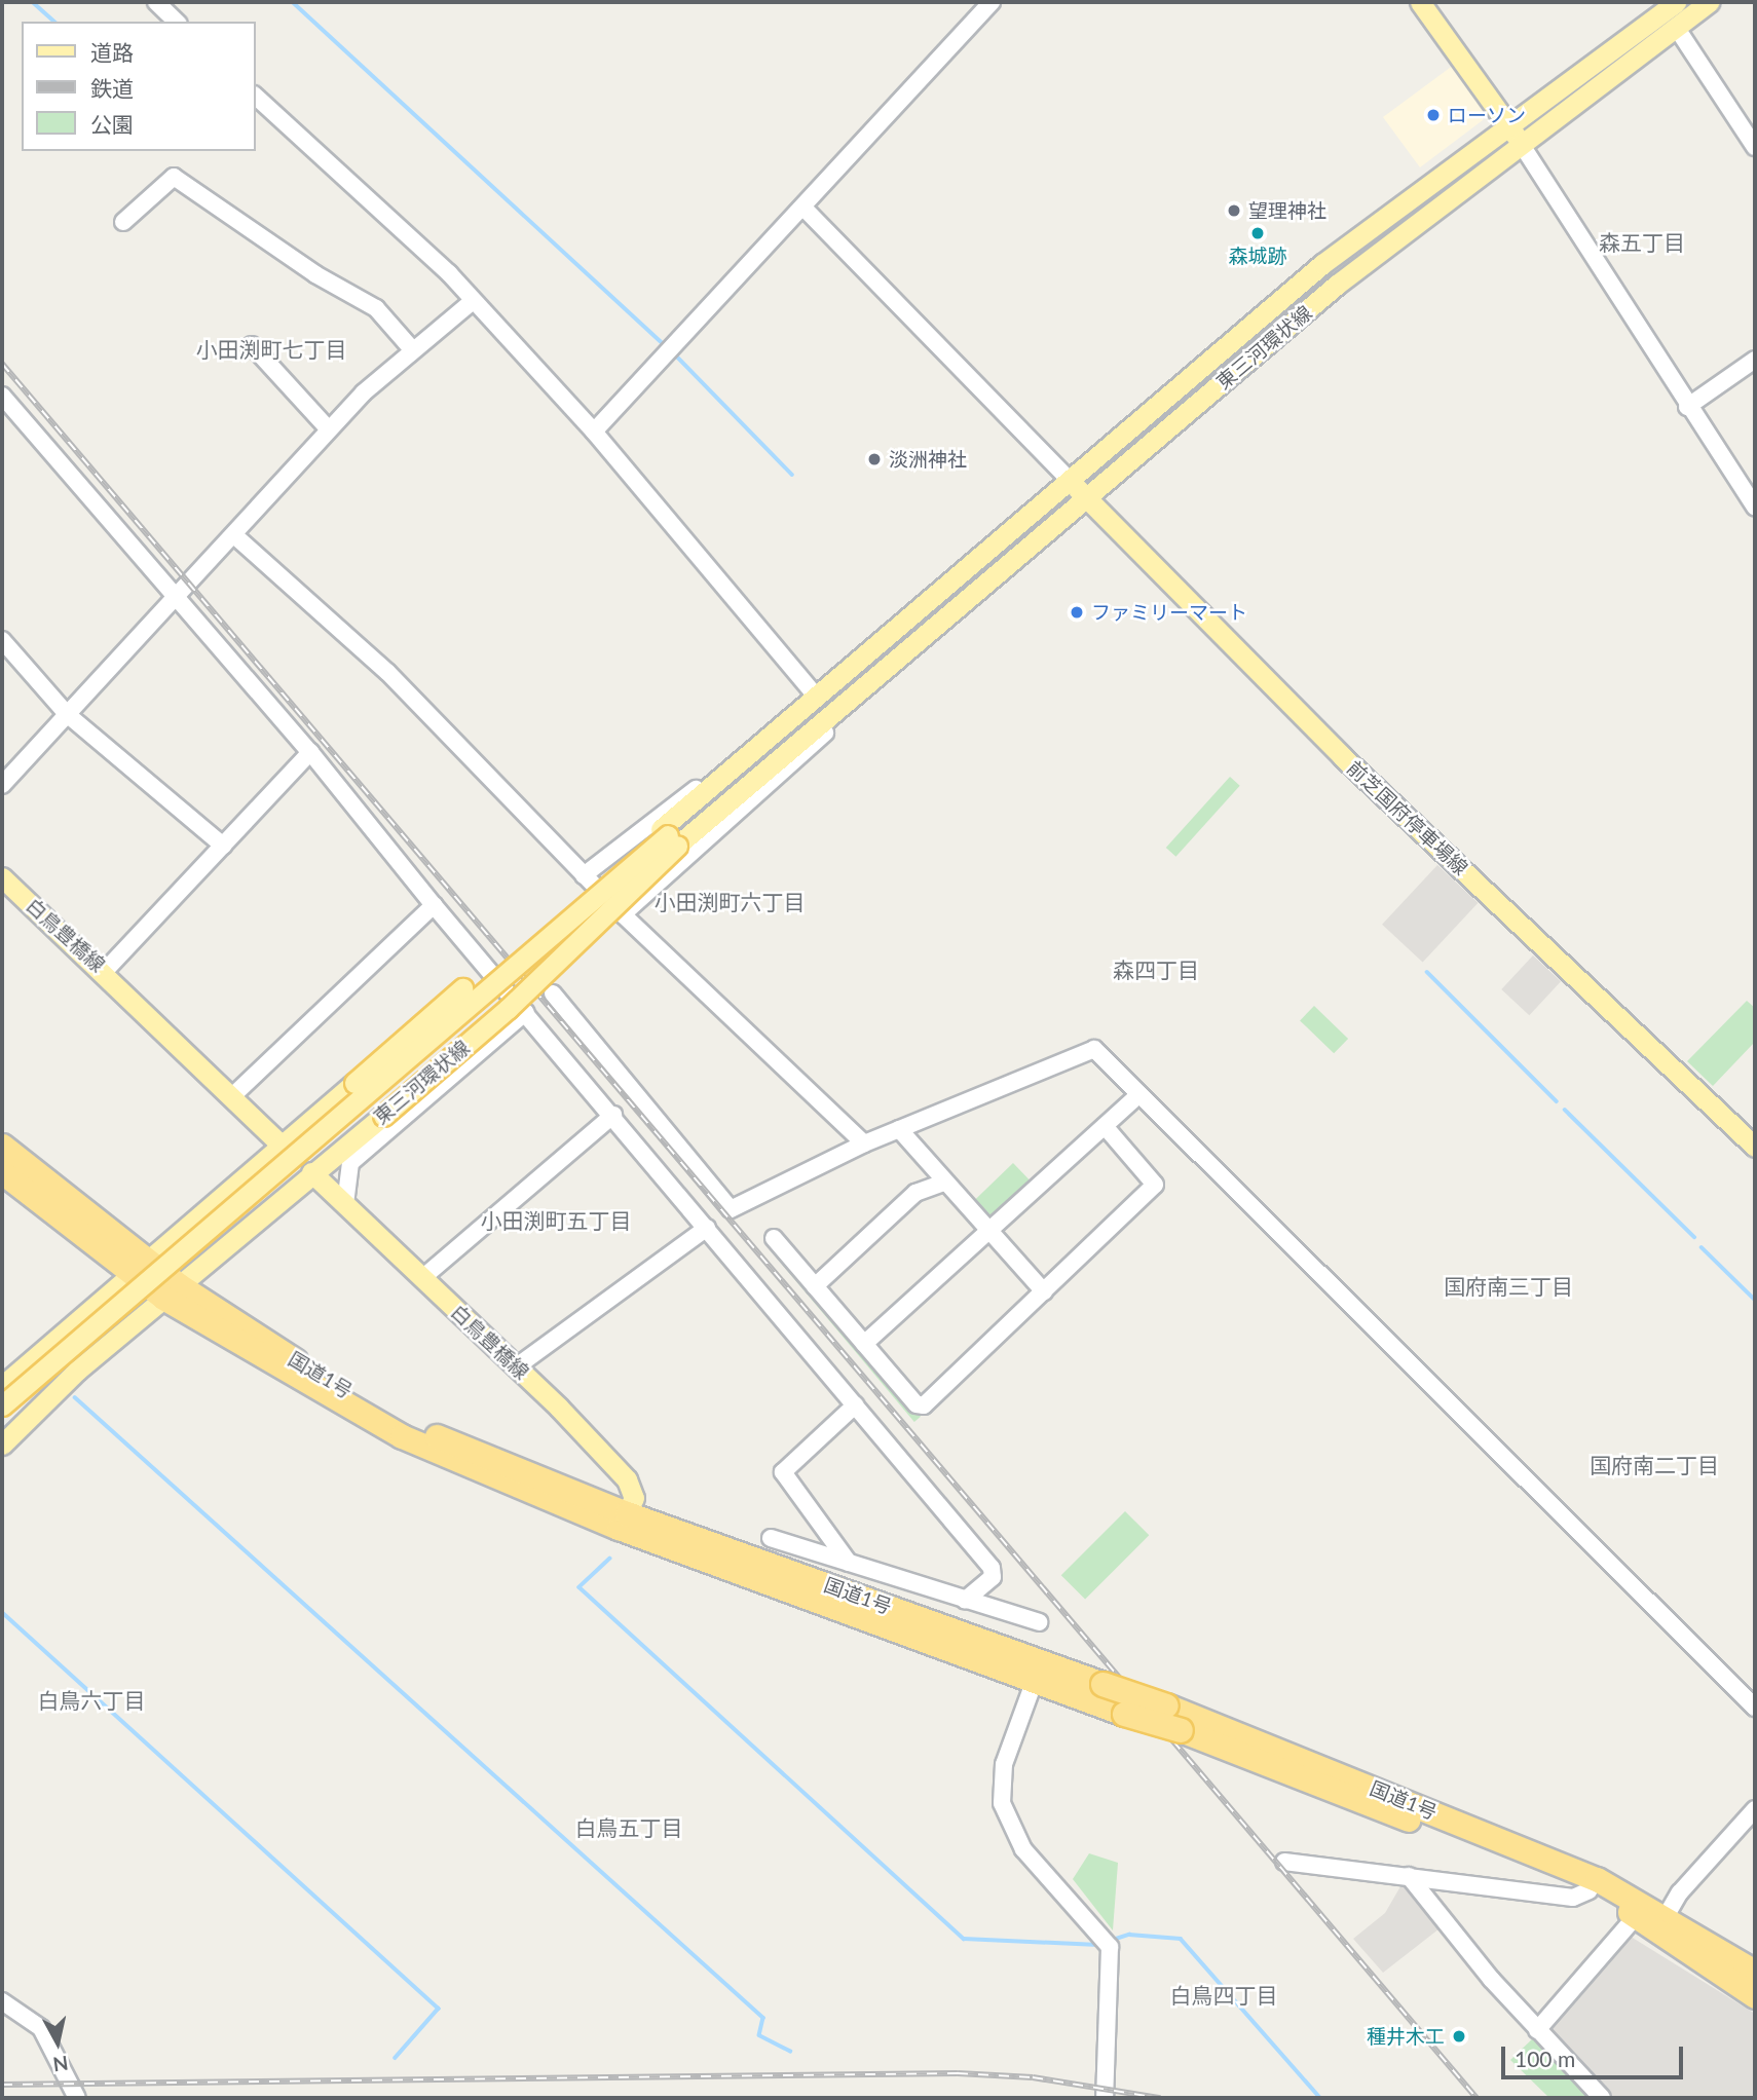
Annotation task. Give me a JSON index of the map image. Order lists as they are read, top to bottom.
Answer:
{
  "streets": {
    "highway": ["国道1号"],
    "main road": ["東三河環状線", "前芝国府停車場線", "白鳥豊橋線"]
  },
  "crossings": [
    ["東三河環状線", "前芝国府停車場線"],
    ["東三河環状線", "白鳥豊橋線"],
    ["東三河環状線", "国道1号"],
    ["白鳥豊橋線", "国道1号"]
  ],
  "districts": [
    "森五丁目",
    "小田渕町七丁目",
    "小田渕町六丁目",
    "森四丁目",
    "小田渕町五丁目",
    "国府南三丁目",
    "国府南二丁目",
    "白鳥六丁目",
    "白鳥五丁目",
    "白鳥四丁目"
  ],
  "places": [
    "ローソン",
    "望理神社",
    "森城跡",
    "淡洲神社",
    "ファミリーマート",
    "種井木工"
  ],
  "legend": ["道路", "鉄道", "公園"],
  "scale_bar": "100 m",
  "north": "bottom"
}
